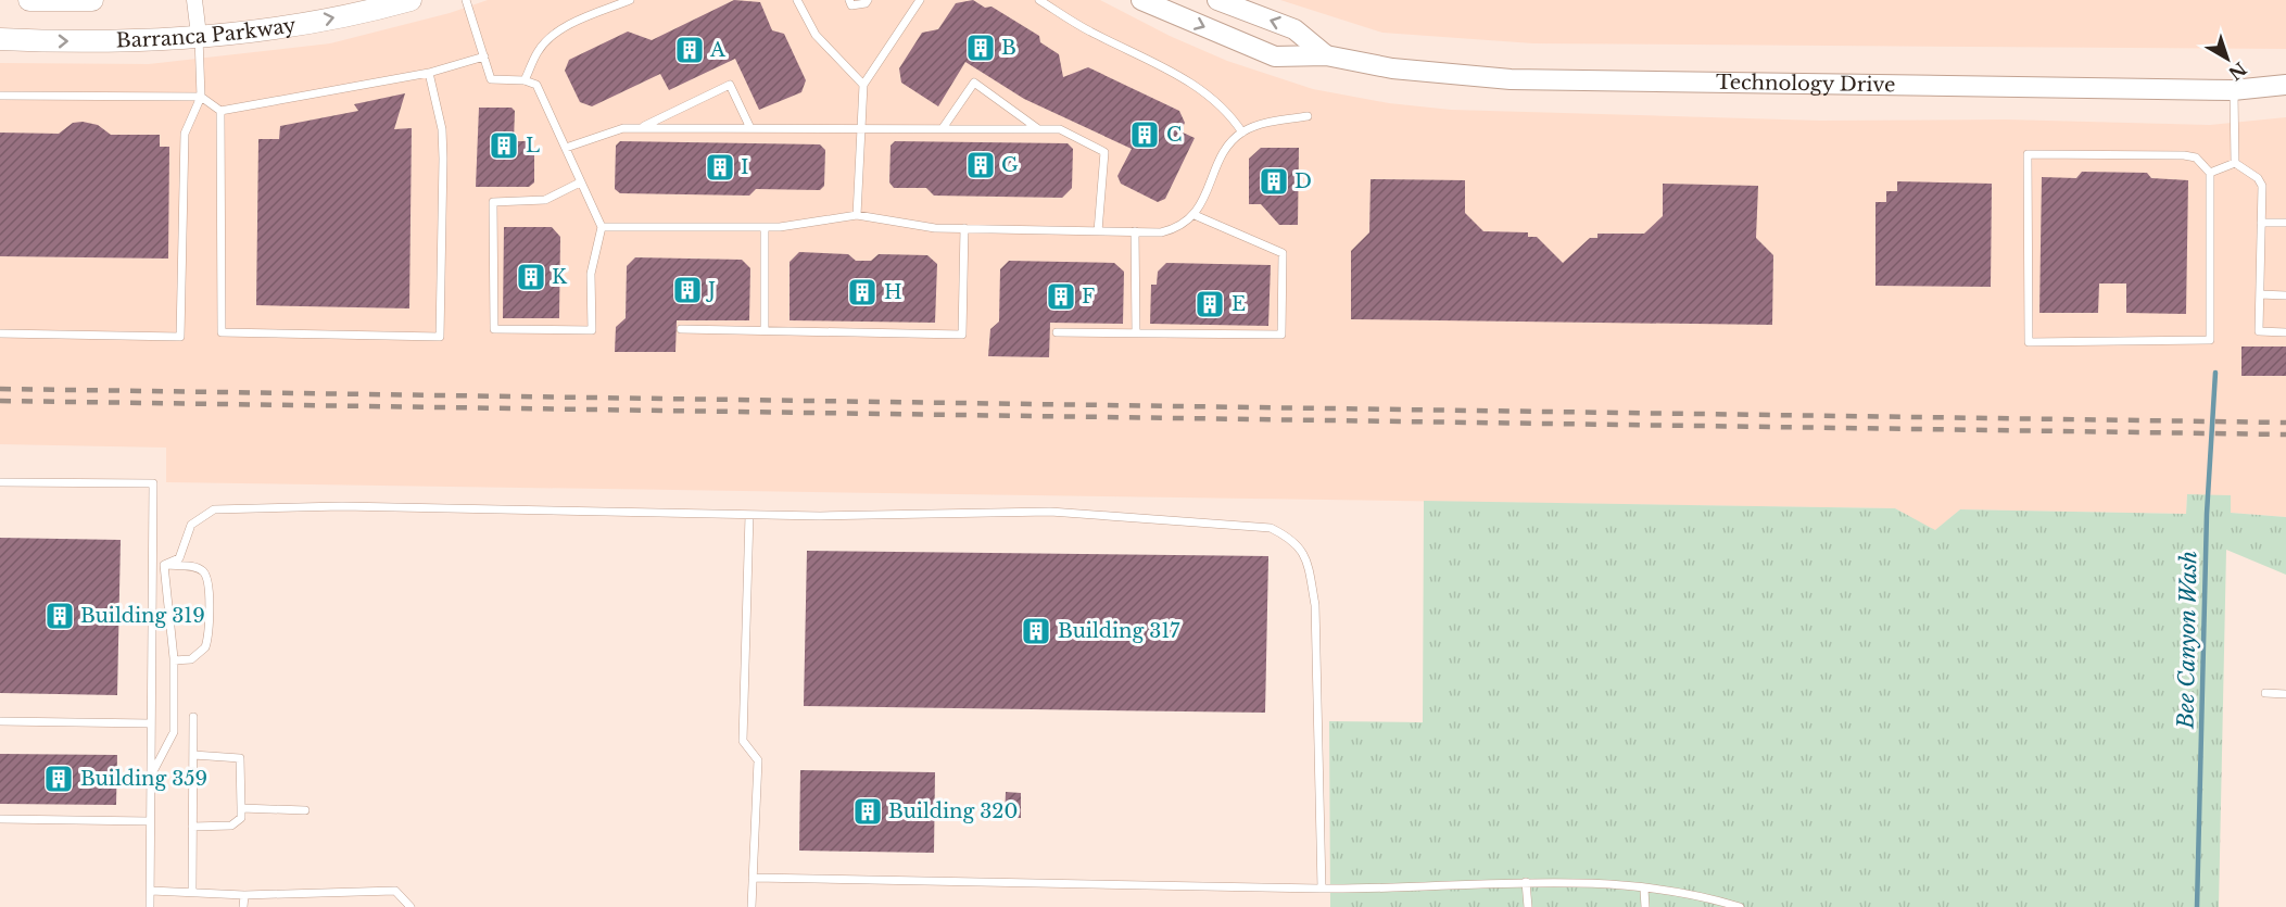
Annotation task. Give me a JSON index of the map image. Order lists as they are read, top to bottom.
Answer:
{
  "streets": {
    "main road": ["Barranca Parkway"],
    "street": ["Technology Drive"]
  },
  "one_way": ["Barranca Parkway"],
  "water": ["Bee Canyon Wash"],
  "places": {
    "building": [
      "B",
      "A",
      "C",
      "L",
      "G",
      "I",
      "D",
      "K",
      "J",
      "H",
      "F",
      "E",
      "Building 319",
      "Building 317",
      "Building 359",
      "Building 320"
    ]
  },
  "north": "bottom right"
}
